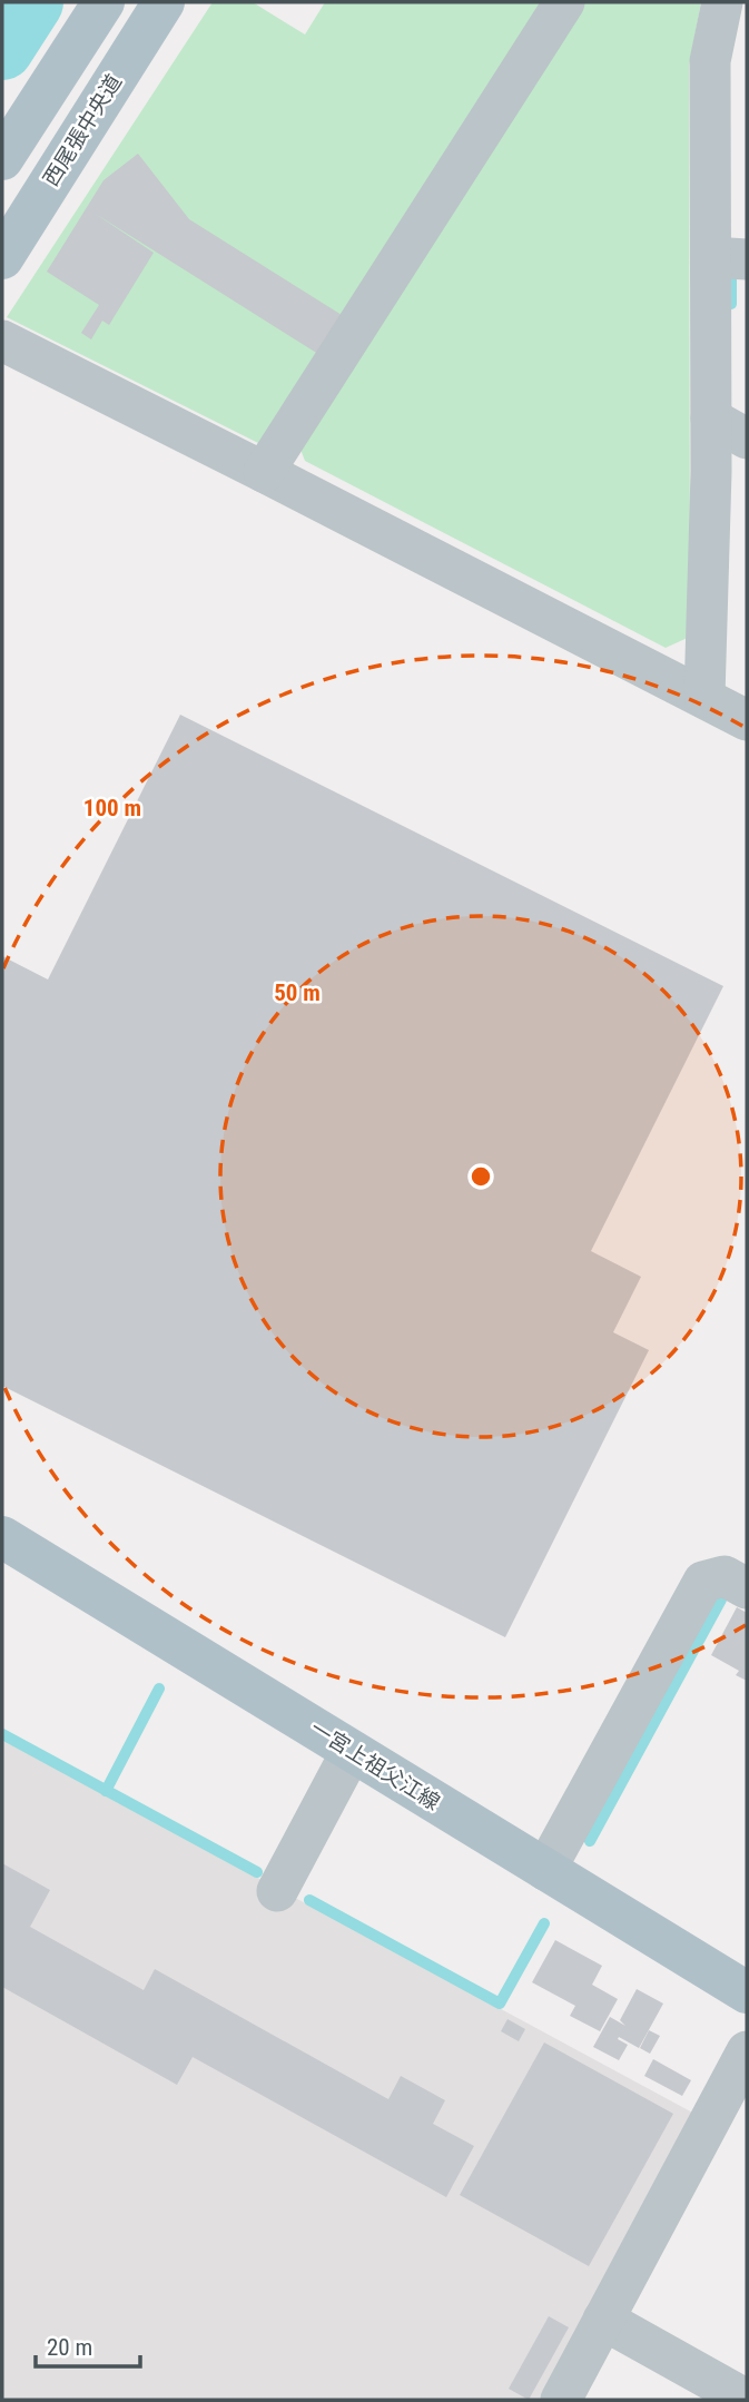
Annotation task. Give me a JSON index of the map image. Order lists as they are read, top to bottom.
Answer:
{
  "streets": {
    "main road": ["西尾張中央道", "一宮上祖父江線"]
  },
  "scale_bar": "20 m",
  "rings": ["100 m", "50 m"]
}
